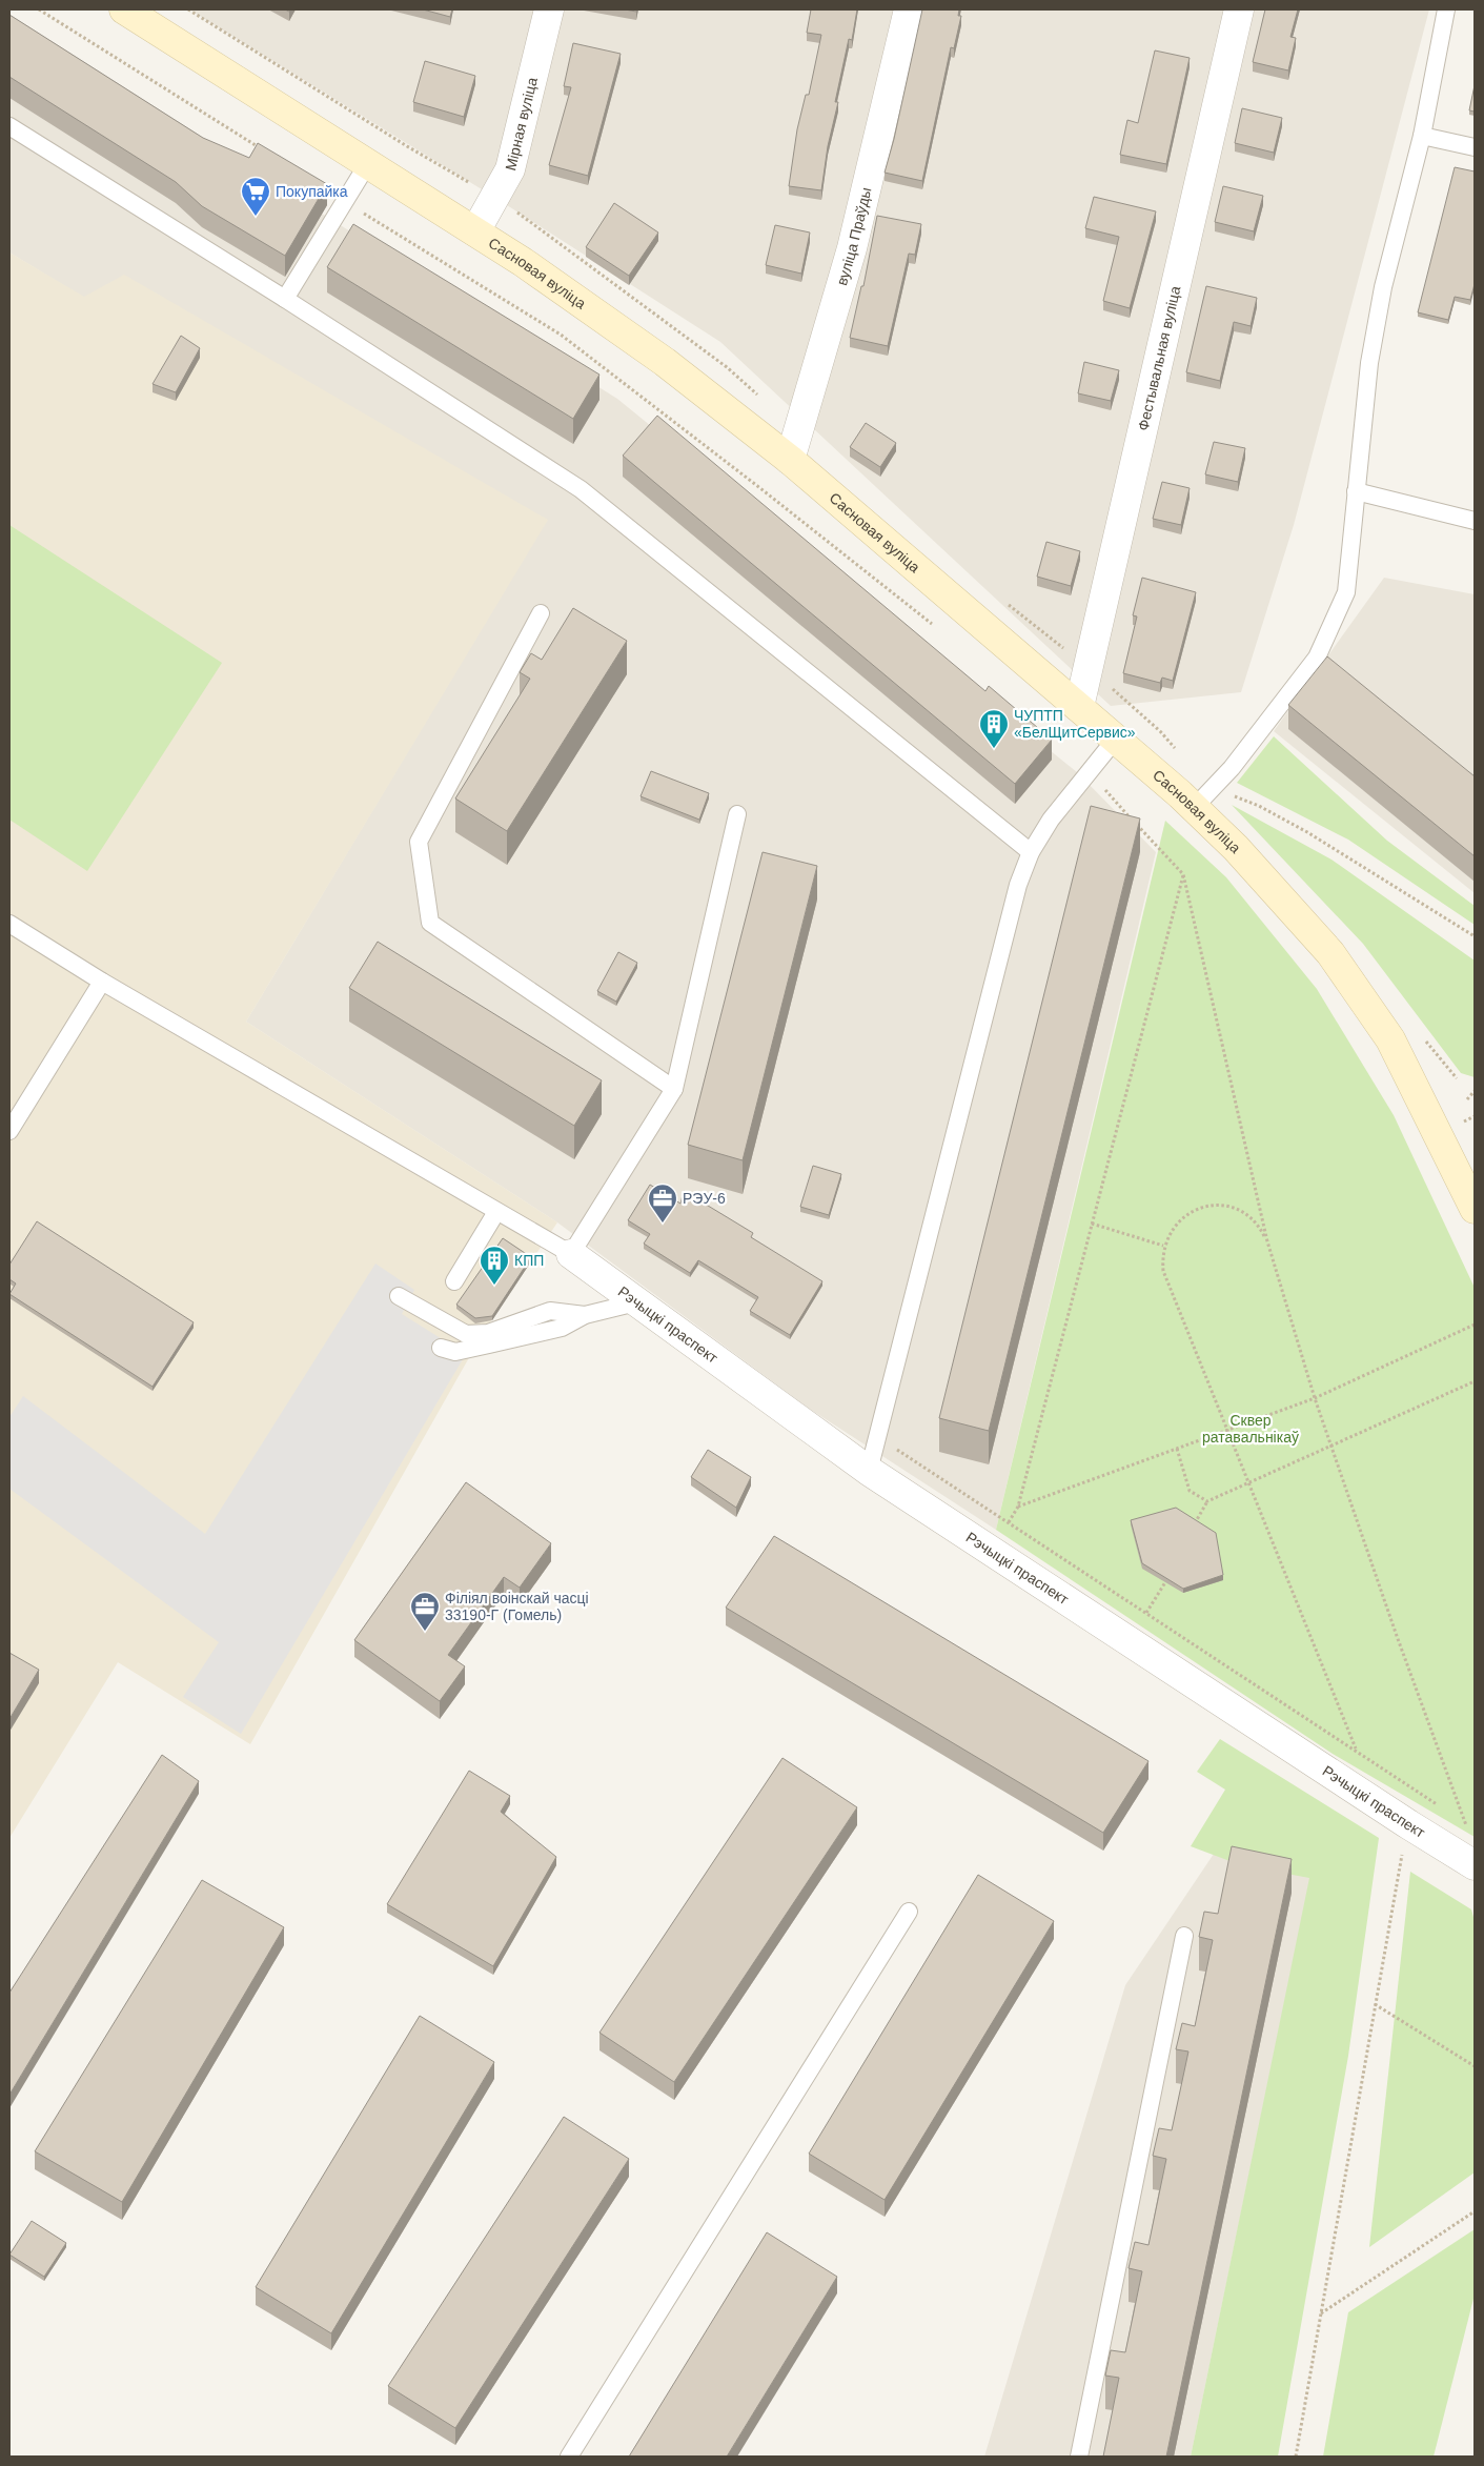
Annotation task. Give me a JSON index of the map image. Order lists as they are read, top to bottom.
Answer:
{
  "streets": {
    "main road": ["Сасновая вуліца"],
    "street": [
      "Мірная вуліца",
      "вуліца Праўды",
      "Фестывальная вуліца",
      "Рэчыцкі праспект"
    ]
  },
  "crossings": [
    ["Мірная вуліца", "Сасновая вуліца"],
    ["вуліца Праўды", "Сасновая вуліца"],
    ["Сасновая вуліца", "Фестывальная вуліца"]
  ],
  "parks": ["Сквер ратавальнікаў"],
  "places": {
    "supermarket": ["Покупайка"],
    "building": ["ЧУПТП «БелЩитСервис»", "КПП"],
    "office": ["РЭУ-6", "Філіял воінскай часці 33190-Г (Гомель)"]
  }
}
